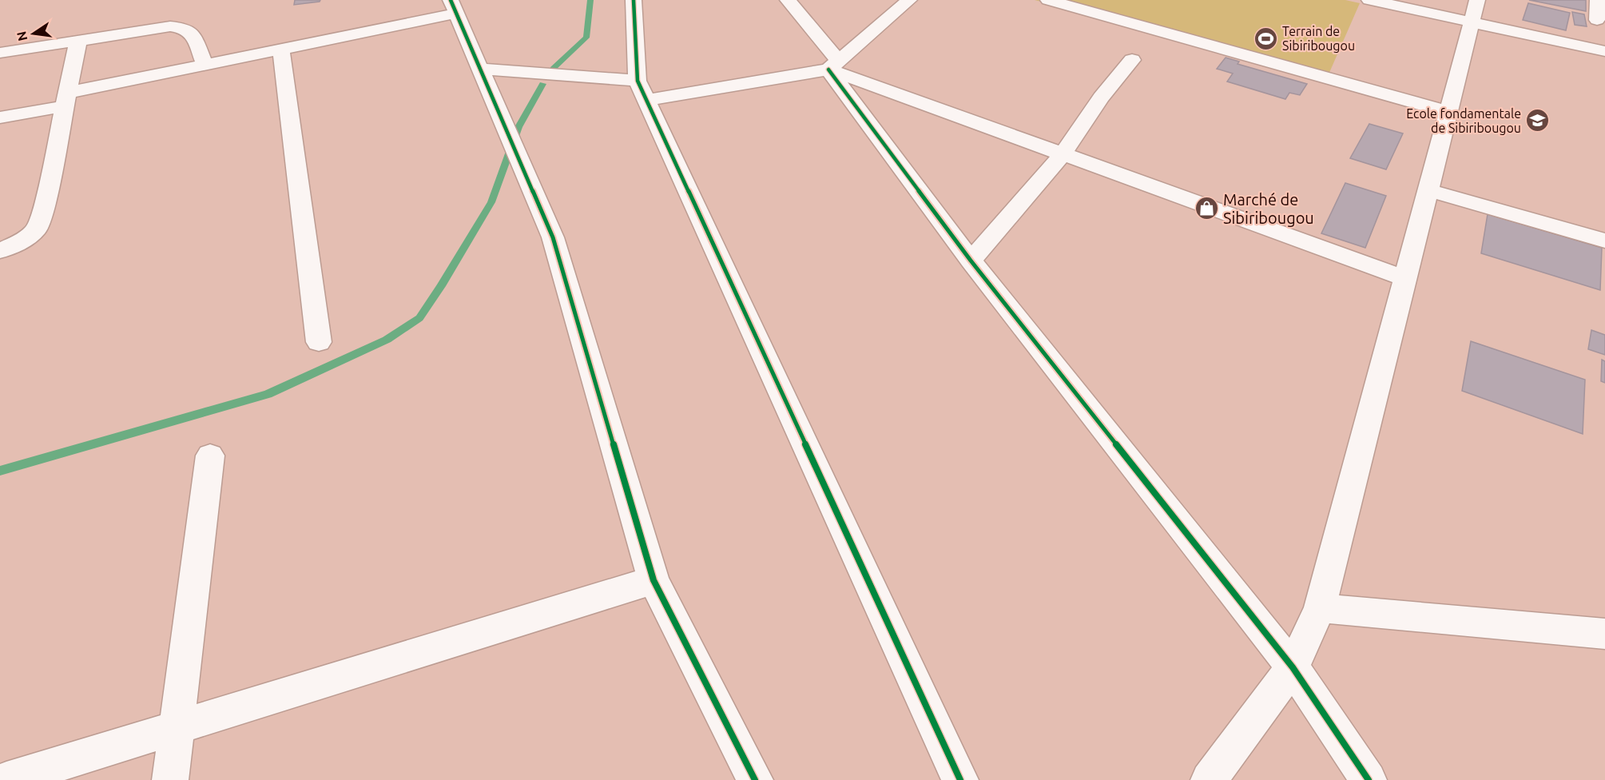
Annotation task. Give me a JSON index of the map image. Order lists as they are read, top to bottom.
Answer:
{
  "places": {
    "sports": ["Terrain de Sibiribougou"],
    "school or university": ["Ecole fondamentale de Sibiribougou"],
    "shop": ["Marché de Sibiribougou"]
  },
  "north": "left"
}
